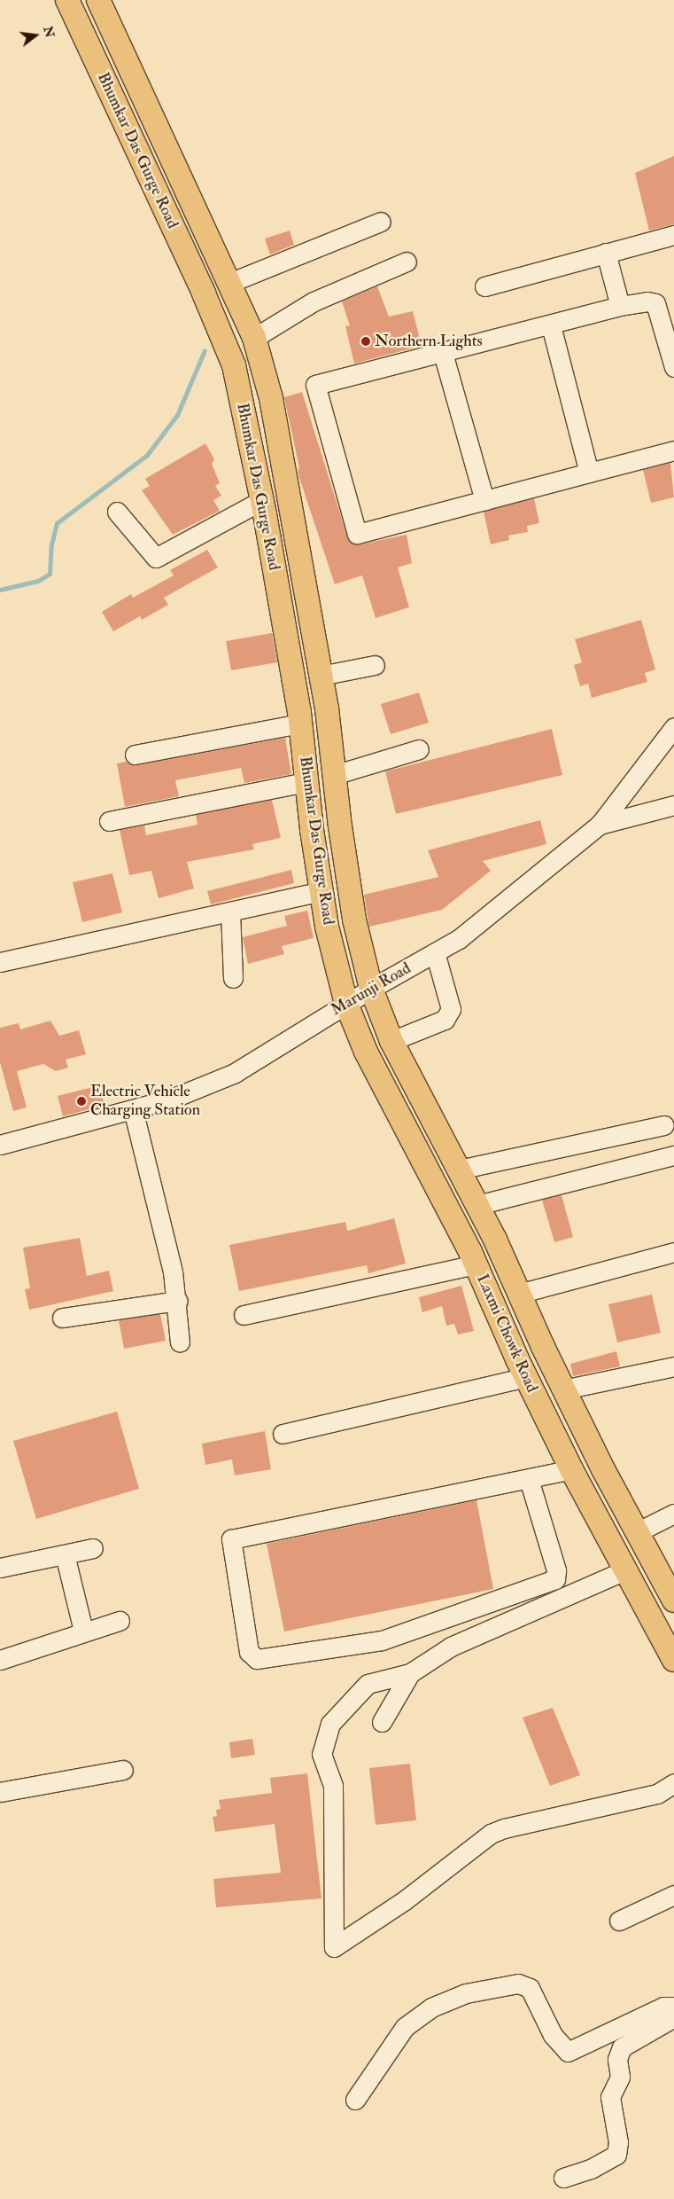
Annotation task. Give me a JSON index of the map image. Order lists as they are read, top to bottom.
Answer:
{
  "streets": {
    "main road": ["Bhumkar Das Gurge Road", "Laxmi Chowk Road"],
    "street": ["Marunji Road"]
  },
  "crossings": [
    ["Bhumkar Das Gurge Road", "Marunji Road"],
    ["Bhumkar Das Gurge Road", "Laxmi Chowk Road"],
    ["Marunji Road", "Laxmi Chowk Road"]
  ],
  "places": ["Northern Lights", "Electric Vehicle Charging Station"],
  "north": "right"
}
